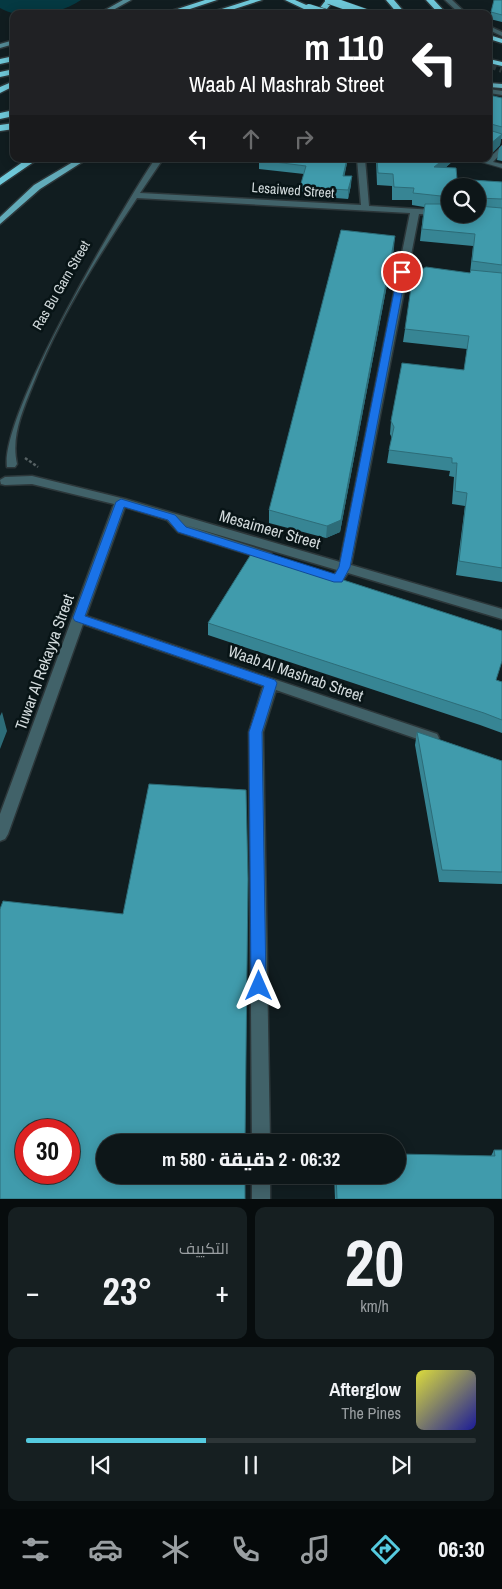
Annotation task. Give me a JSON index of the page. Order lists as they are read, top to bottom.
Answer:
{
  "streets": {
    "street": [
      "Lesaiwed Street",
      "Ras Bu Garn Street",
      "Mesaimeer Street",
      "Tuwar Al Rekayya Street",
      "Waab Al Mashrab Street"
    ]
  },
  "crossings": [
    ["Lesaiwed Street", "Ras Bu Garn Street"],
    ["Ras Bu Garn Street", "Mesaimeer Street"],
    ["Mesaimeer Street", "Tuwar Al Rekayya Street"],
    ["Tuwar Al Rekayya Street", "Waab Al Mashrab Street"]
  ],
  "page": {
    "turn": ["110 m", "Waab Al Mashrab Street"],
    "limit": "30",
    "trip": "06:32 · 2 دقيقة · 580 m",
    "tile": [
      ["20", "km/h"],
      "التكييف"
    ],
    "heat": ["−", "23°", "+"],
    "song": ["Afterglow", "The Pines"],
    "tabs": "06:30"
  }
}
